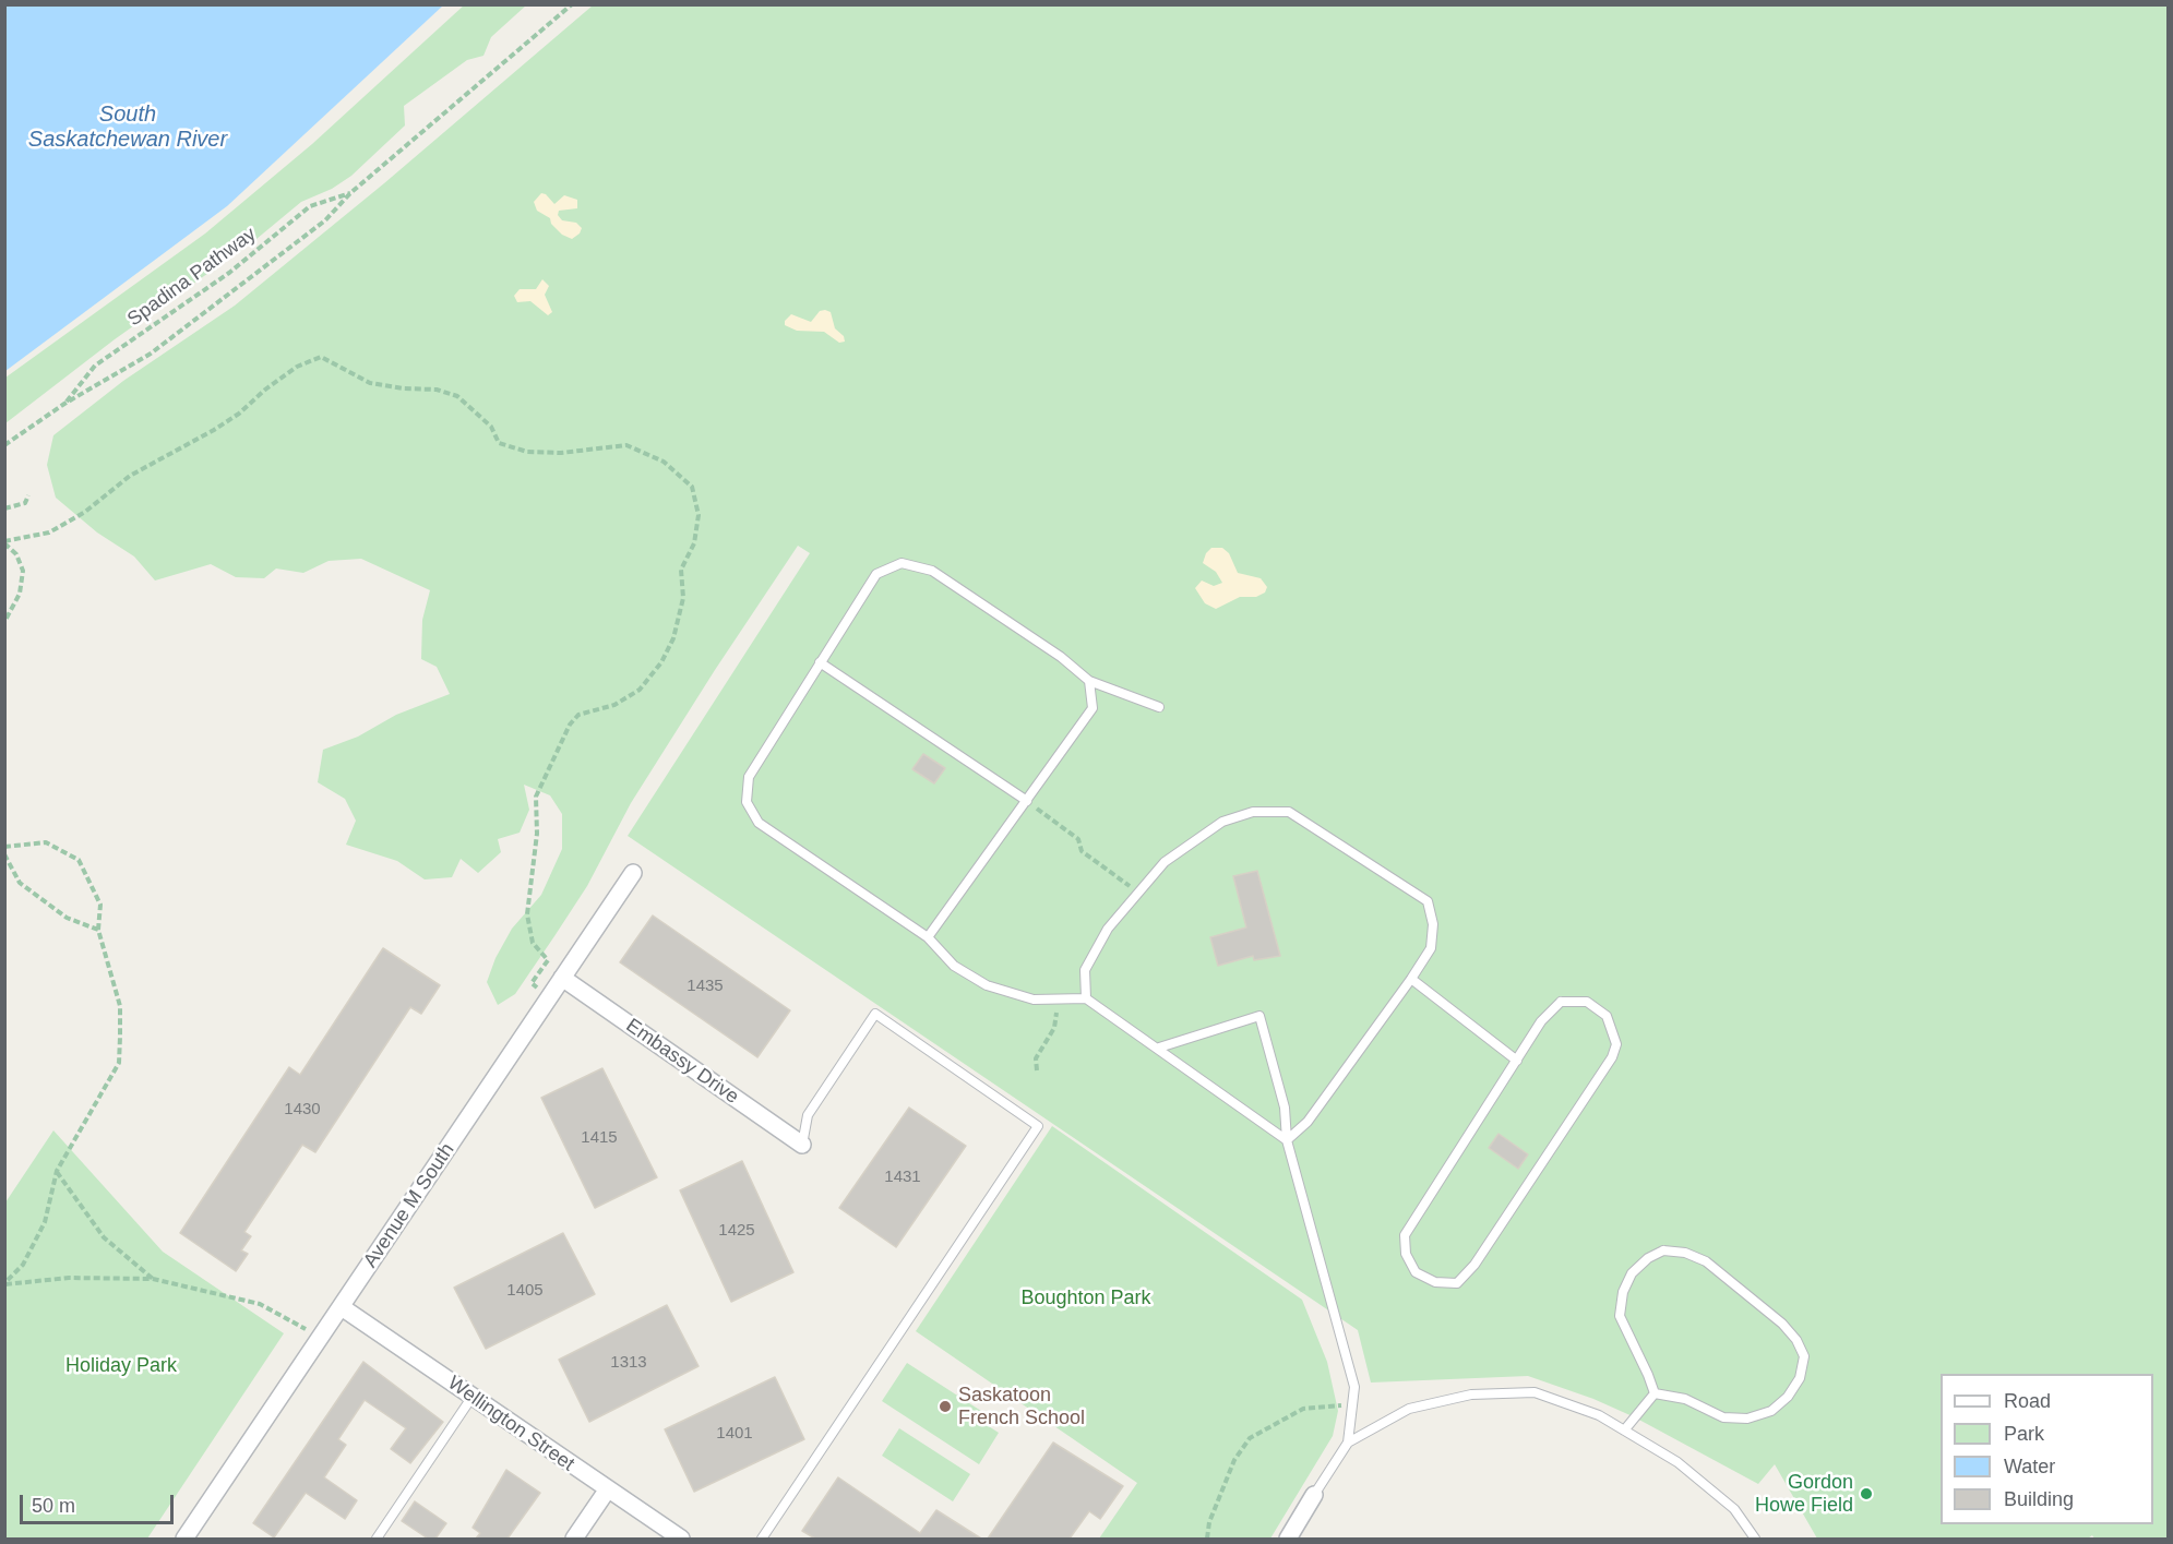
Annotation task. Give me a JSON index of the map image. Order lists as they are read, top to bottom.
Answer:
{
  "streets": {
    "street": ["Embassy Drive", "Avenue M South", "Wellington Street"],
    "path": ["Spadina Pathway"]
  },
  "crossings": [
    ["Embassy Drive", "Avenue M South"],
    ["Avenue M South", "Wellington Street"]
  ],
  "water": ["South Saskatchewan River"],
  "parks": ["Boughton Park", "Holiday Park"],
  "places": ["Saskatoon French School", "Gordon Howe Field"],
  "house_numbers": [
    "1435",
    "1430",
    "1415",
    "1431",
    "1425",
    "1405",
    "1313",
    "1401"
  ],
  "legend": [
    "Road",
    "Park",
    "Water",
    "Building"
  ],
  "scale_bar": "50 m"
}
